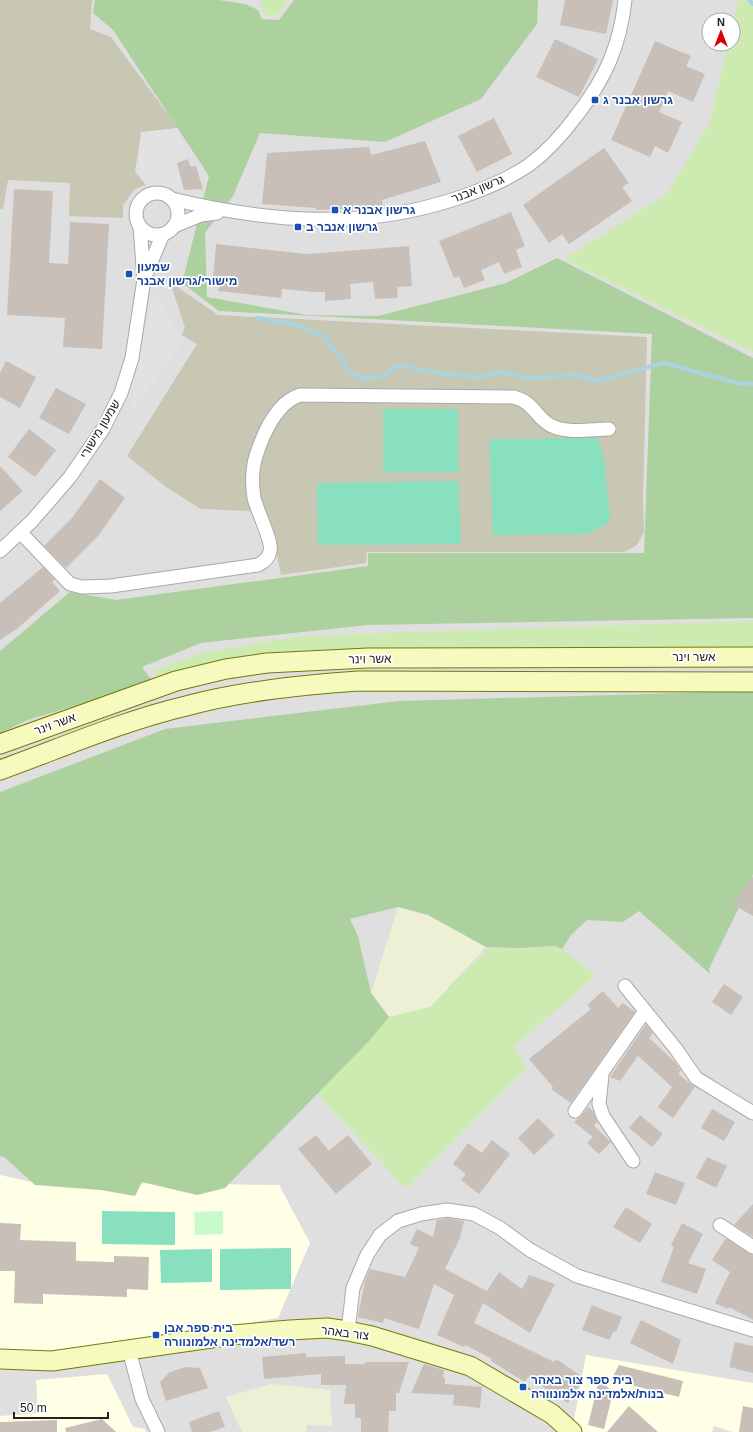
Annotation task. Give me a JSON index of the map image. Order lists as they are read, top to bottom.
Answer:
{
  "streets": {
    "main road": ["אשר וינר", "צור באהר"],
    "street": ["גרשון אבנר", "שמעון מישורי"]
  },
  "crossings": [
    ["גרשון אבנר", "שמעון מישורי"]
  ],
  "places": {
    "transit": [
      "גרשון אבנר ג",
      "גרשון אבנר א",
      "גרשון אנבר ב",
      "שמעון מישורי/גרשון אבנר",
      "בית ספר אבן רשד/אלמדינה אלמונוורה",
      "בית ספר צור באהר בנות/אלמדינה אלמונוורה"
    ]
  },
  "scale_bar": "50 m",
  "north": "top"
}
